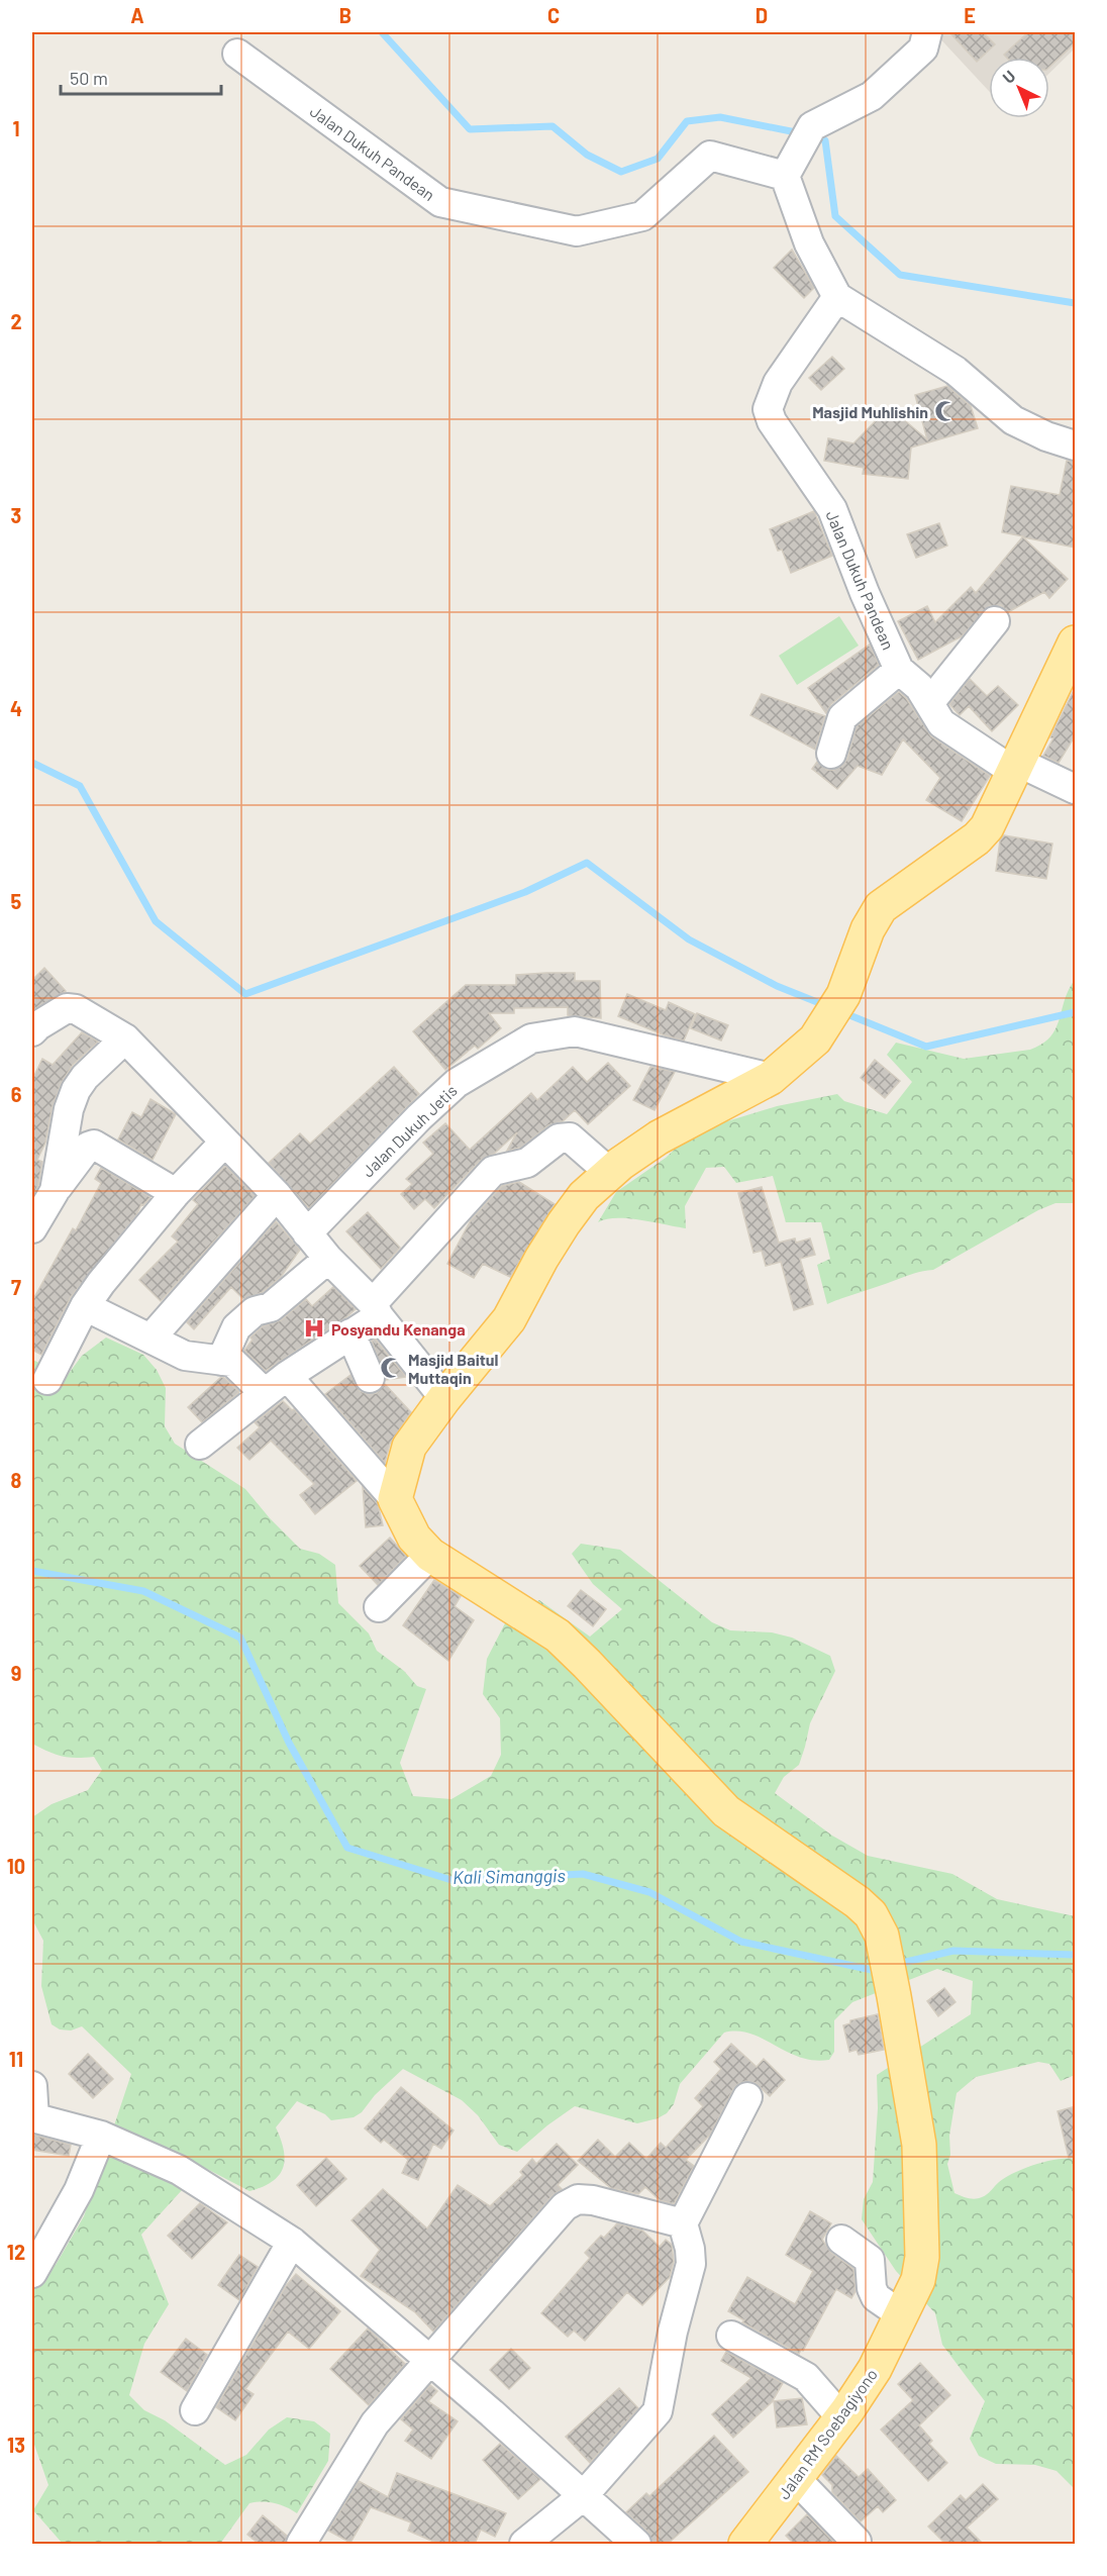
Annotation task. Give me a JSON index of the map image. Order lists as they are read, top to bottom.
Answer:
{
  "streets": {
    "main road": ["Jalan RM Soebagiyono"],
    "street": ["Jalan Dukuh Pandean", "Jalan Dukuh Jetis"]
  },
  "water": ["Kali Simanggis"],
  "places": {
    "mosque": ["Masjid Muhlishin", "Masjid Baitul Muttaqin"],
    "hospital": ["Posyandu Kenanga"]
  },
  "scale_bar": "50 m",
  "north": "top left",
  "grid": {
    "columns": [
      "A",
      "B",
      "C",
      "D",
      "E"
    ],
    "rows": [
      "1",
      "2",
      "3",
      "4",
      "5",
      "6",
      "7",
      "8",
      "9",
      "10",
      "11",
      "12",
      "13"
    ]
  }
}
